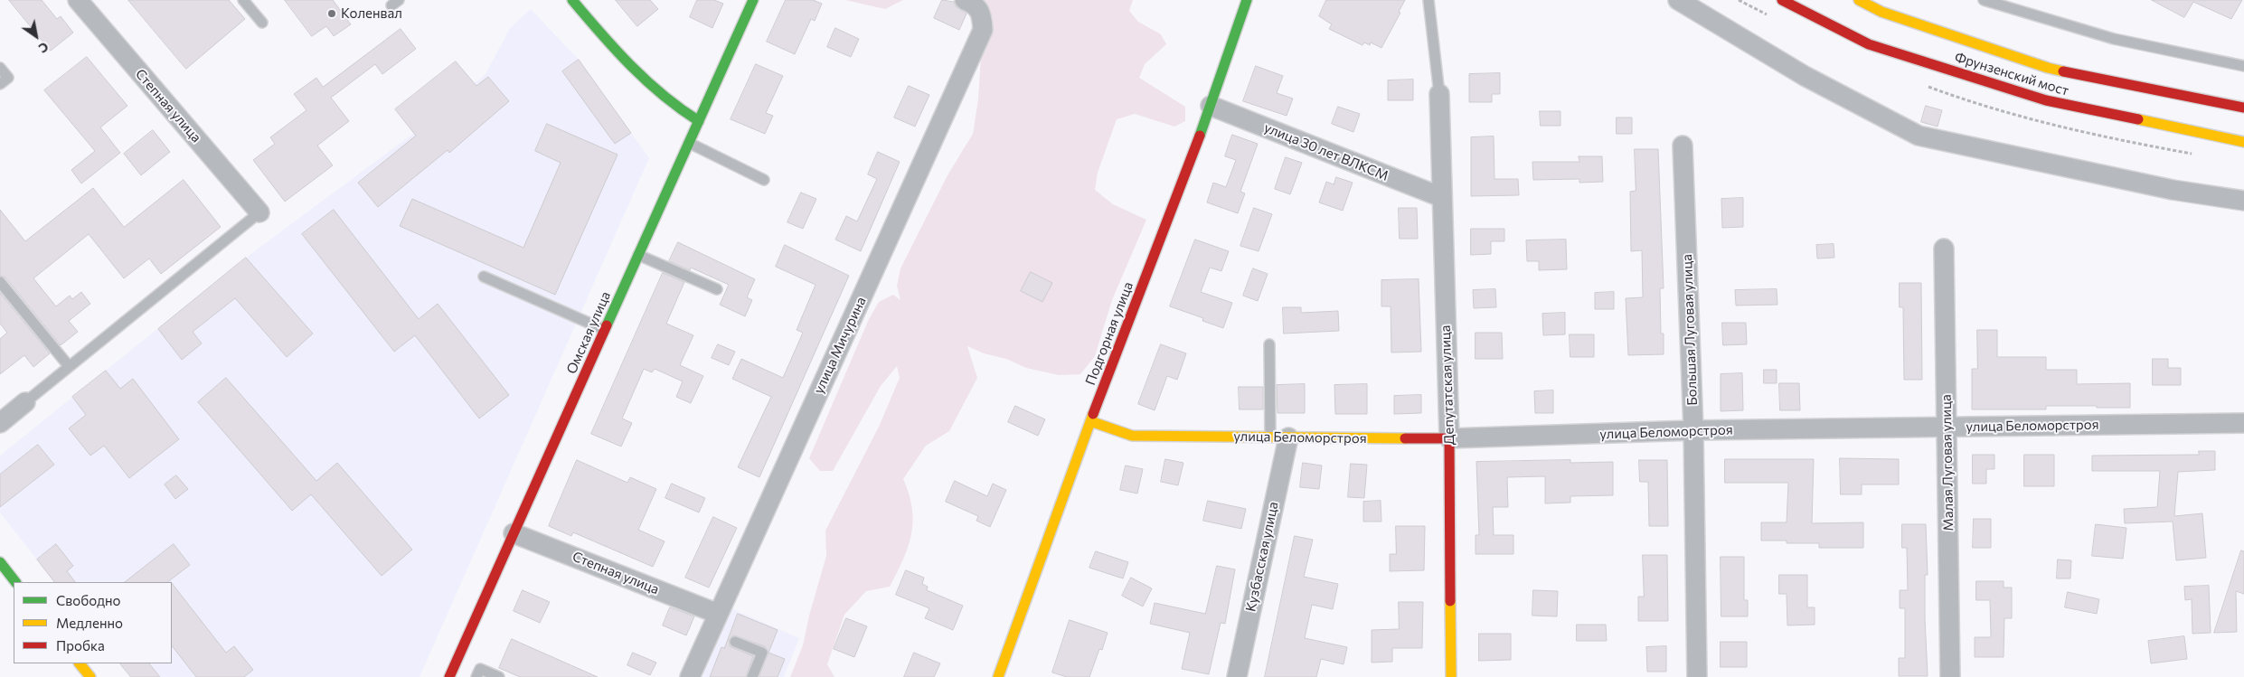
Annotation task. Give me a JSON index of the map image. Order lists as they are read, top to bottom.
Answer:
{
  "streets": {
    "main road": [
      "Фрунзенский мост",
      "Омская улица",
      "Подгорная улица",
      "Депутатская улица",
      "улица Беломорстроя"
    ],
    "street": [
      "Степная улица",
      "улица 30 лет ВЛКСМ",
      "Большая Луговая улица",
      "улица Мичурина",
      "Малая Луговая улица",
      "Кузбасская улица"
    ]
  },
  "crossings": [
    ["Степная улица", "Омская улица"],
    ["Степная улица", "улица Мичурина"],
    ["улица 30 лет ВЛКСМ", "Подгорная улица"],
    ["улица 30 лет ВЛКСМ", "Депутатская улица"],
    ["Большая Луговая улица", "улица Беломорстроя"],
    ["Подгорная улица", "улица Беломорстроя"],
    ["Депутатская улица", "улица Беломорстроя"],
    ["улица Беломорстроя", "Малая Луговая улица"],
    ["улица Беломорстроя", "Кузбасская улица"]
  ],
  "places": ["Коленвал"],
  "legend": ["Свободно", "Медленно", "Пробка"],
  "north": "bottom right"
}
